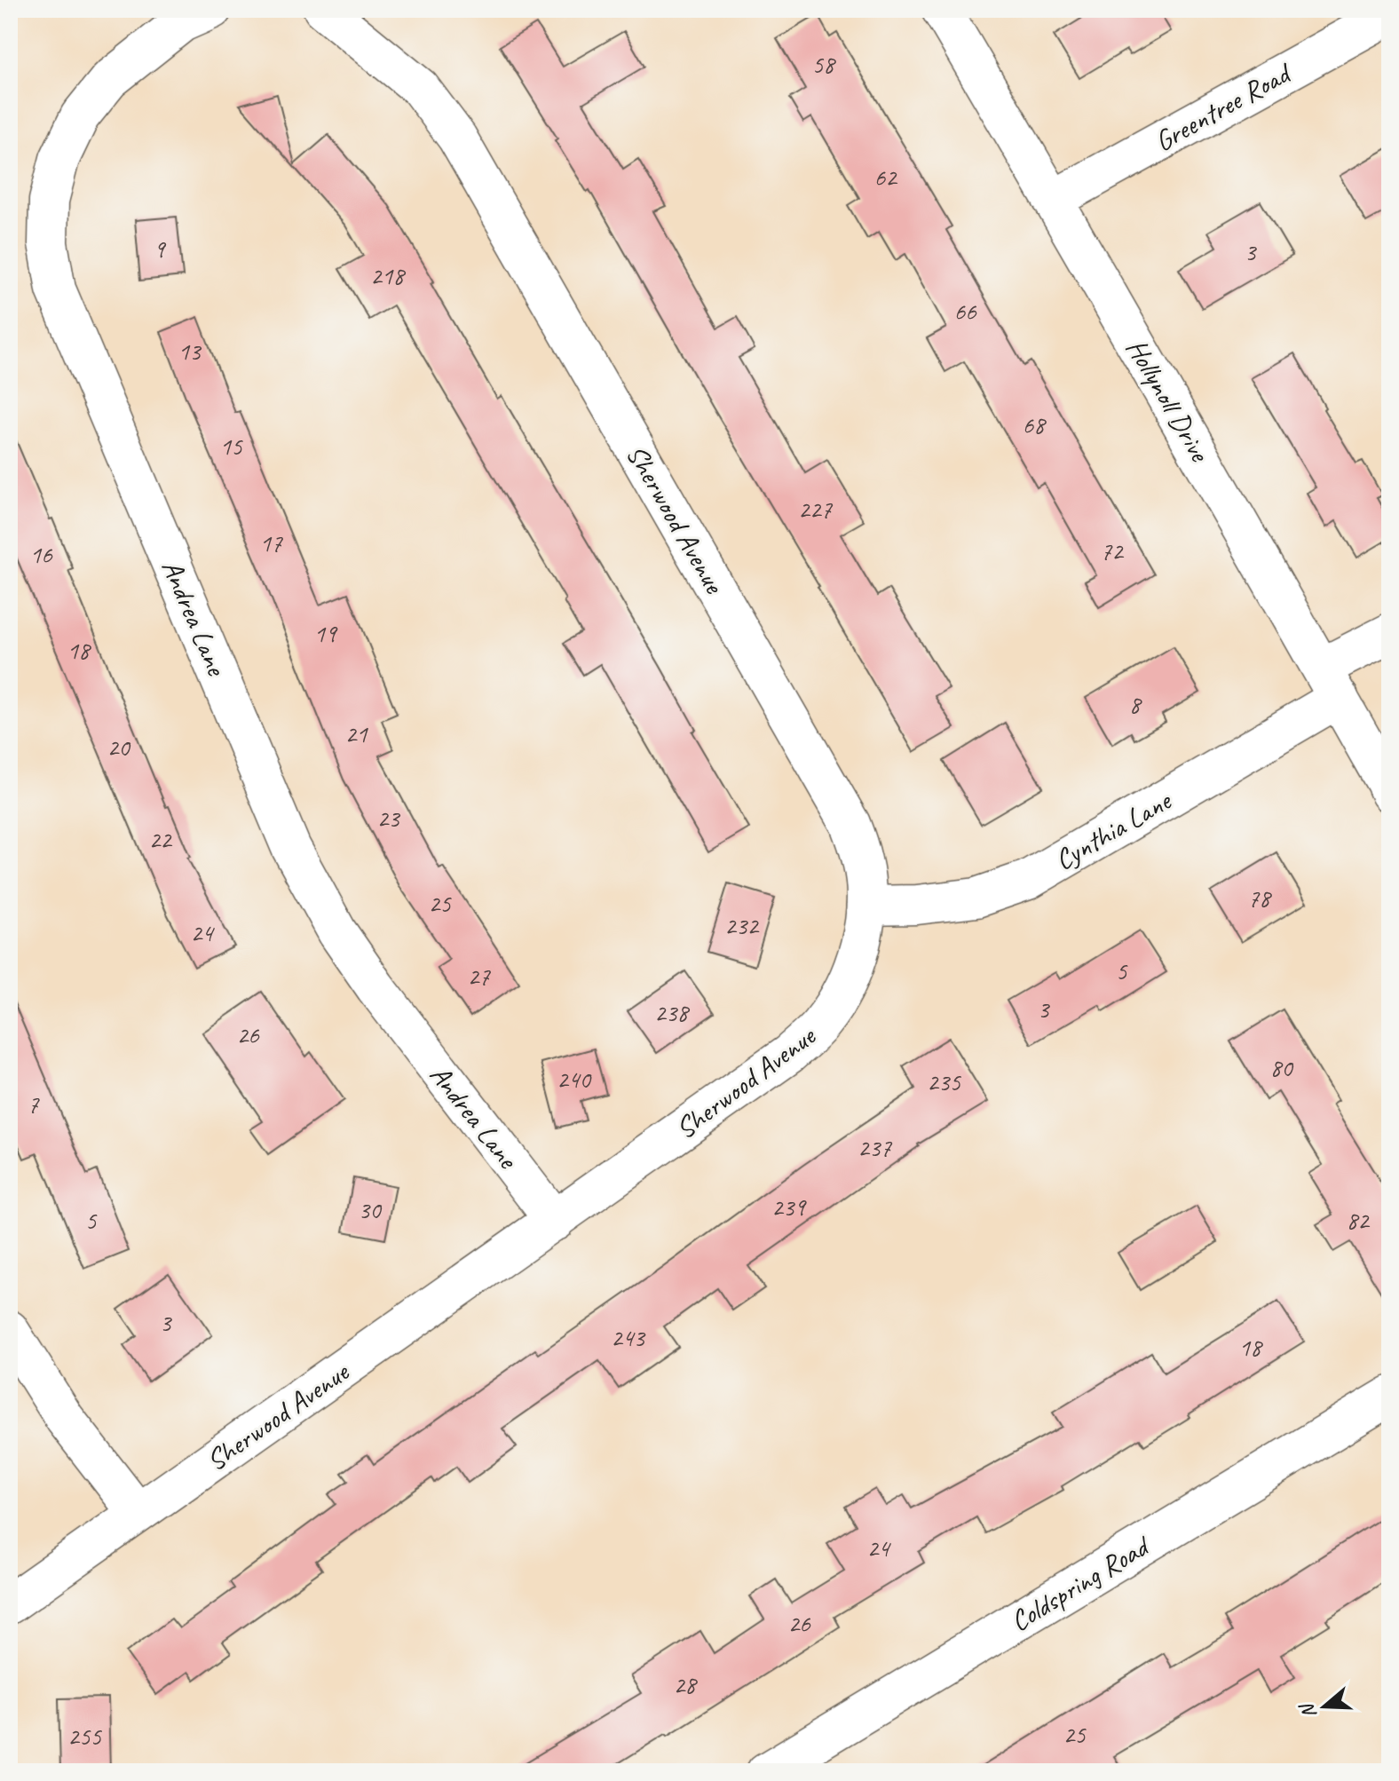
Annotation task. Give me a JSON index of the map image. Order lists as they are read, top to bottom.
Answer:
{
  "streets": {
    "street": [
      "Greentree Road",
      "Hollynoll Drive",
      "Sherwood Avenue",
      "Andrea Lane",
      "Cynthia Lane",
      "Coldspring Road"
    ]
  },
  "crossings": [
    ["Greentree Road", "Hollynoll Drive"],
    ["Hollynoll Drive", "Cynthia Lane"],
    ["Sherwood Avenue", "Andrea Lane"],
    ["Sherwood Avenue", "Cynthia Lane"]
  ],
  "house_numbers": [
    "58",
    "62",
    "9",
    "3",
    "218",
    "66",
    "13",
    "68",
    "15",
    "227",
    "17",
    "72",
    "16",
    "19",
    "18",
    "8",
    "21",
    "20",
    "23",
    "22",
    "78",
    "25",
    "232",
    "24",
    "5",
    "27",
    "3",
    "238",
    "26",
    "80",
    "240",
    "235",
    "7",
    "237",
    "239",
    "30",
    "5",
    "82",
    "3",
    "243",
    "18",
    "24",
    "26",
    "28",
    "25",
    "255"
  ],
  "north": "left"
}
